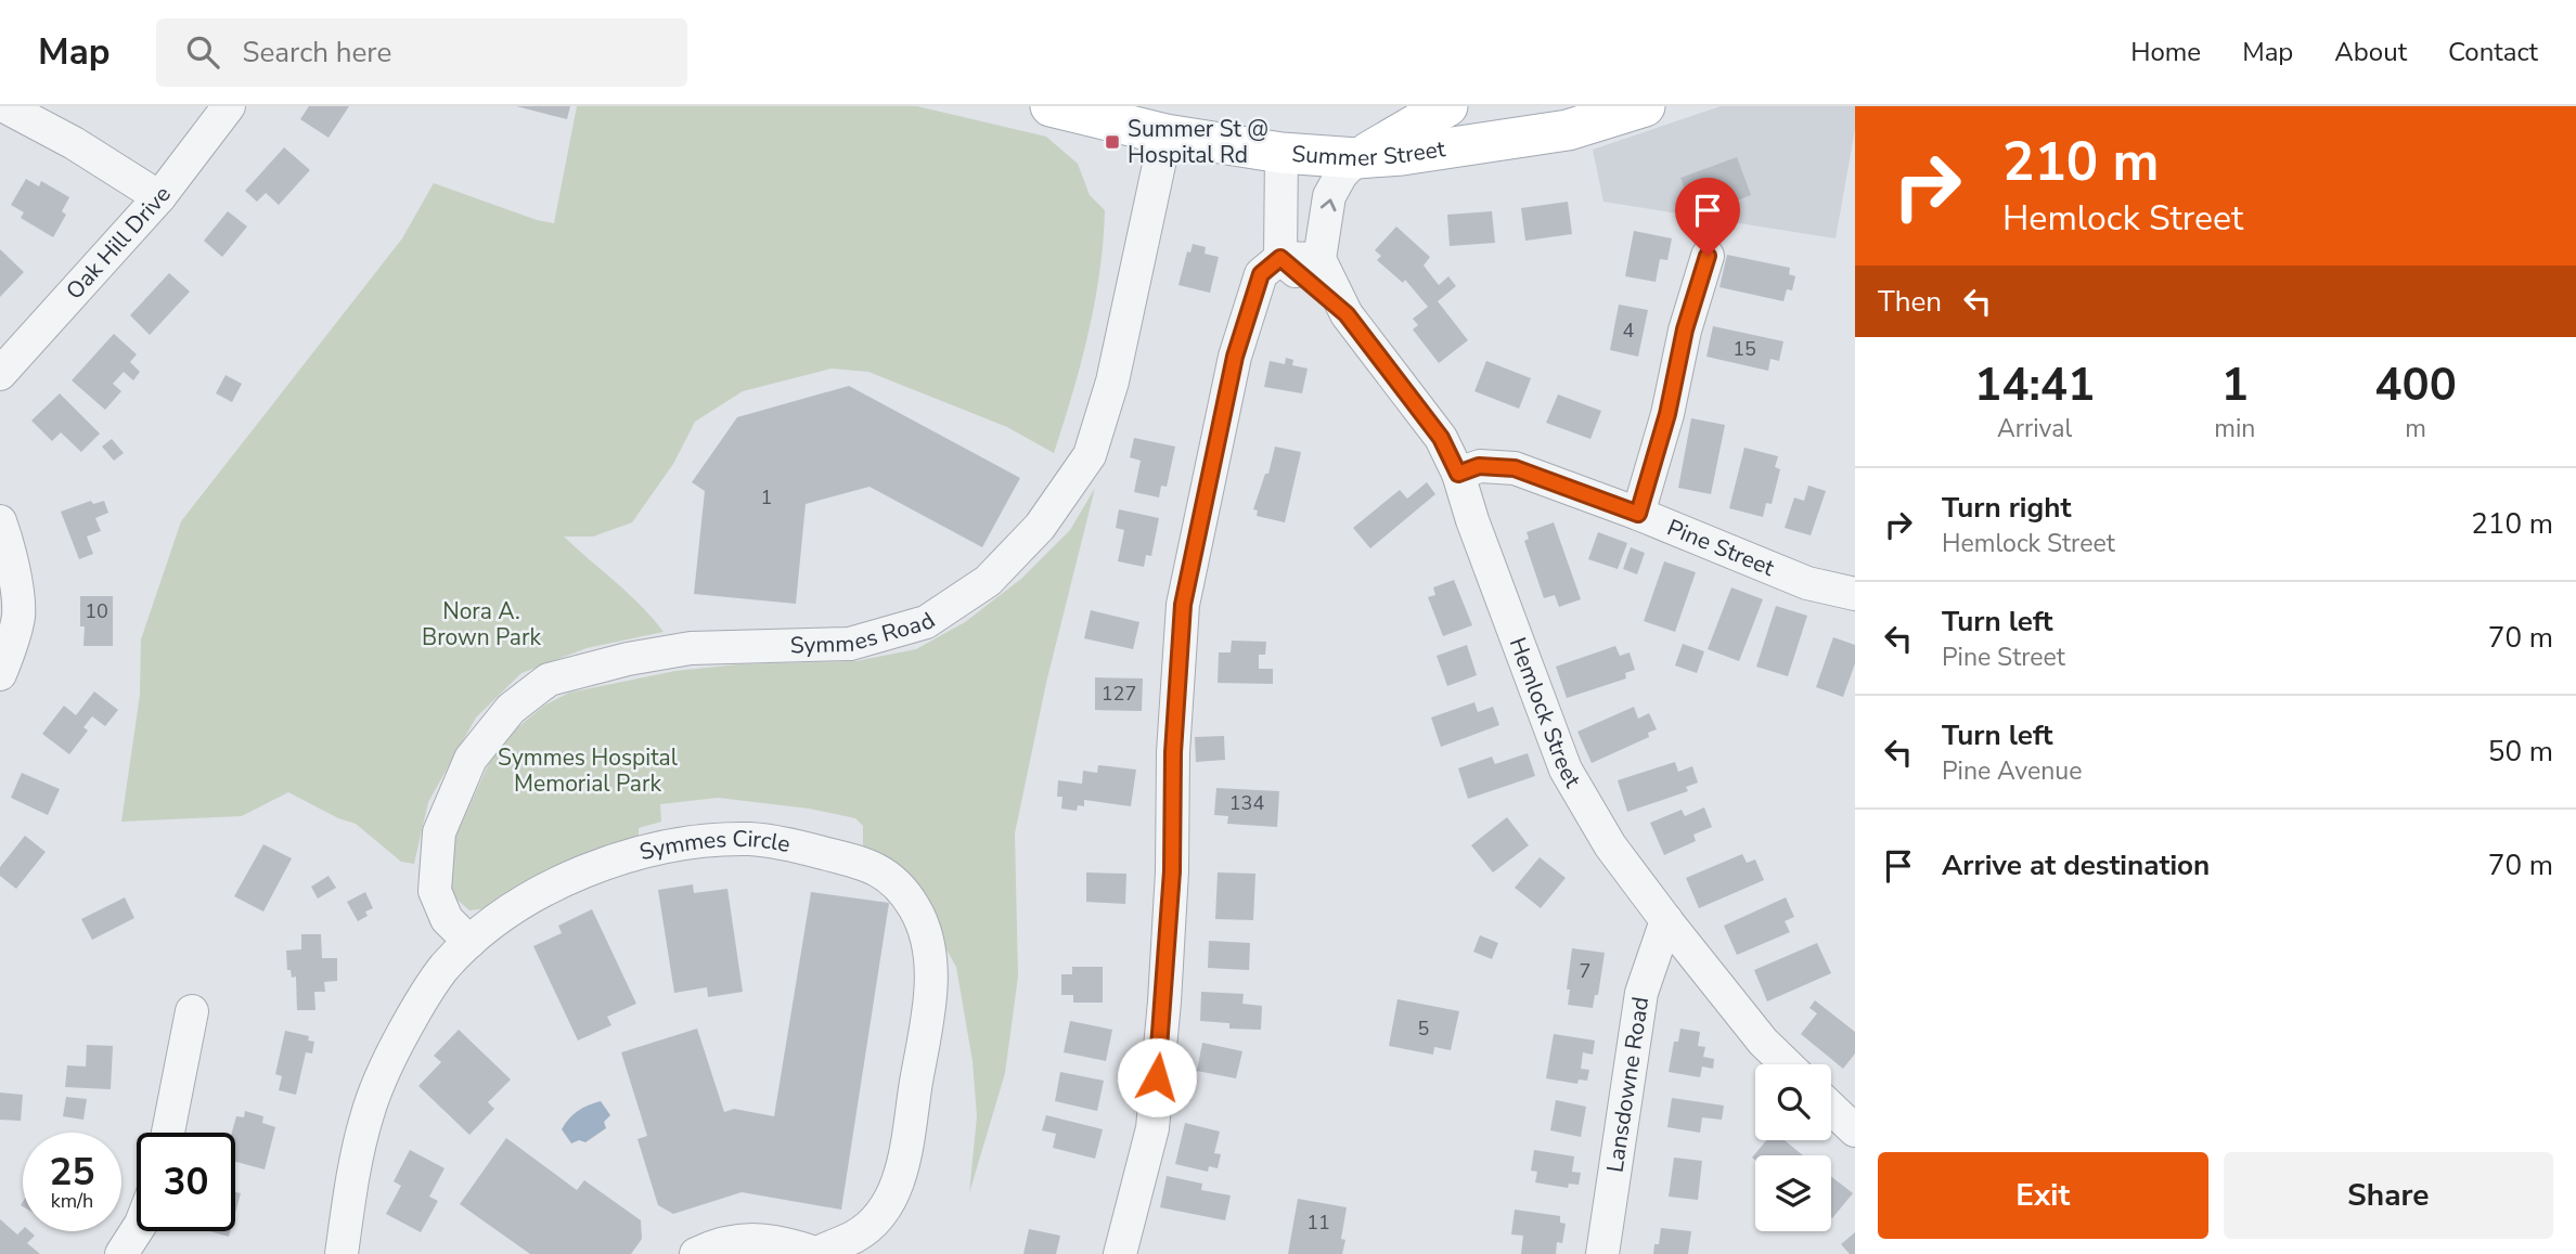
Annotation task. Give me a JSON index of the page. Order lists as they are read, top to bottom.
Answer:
{
  "streets": {
    "main road": ["Summer Street"],
    "street": [
      "Oak Hill Drive",
      "Pine Street",
      "Symmes Road",
      "Hemlock Street",
      "Symmes Circle",
      "Lansdowne Road"
    ]
  },
  "crossings": [
    ["Summer Street", "Symmes Road"],
    ["Pine Street", "Hemlock Street"],
    ["Symmes Road", "Symmes Circle"],
    ["Hemlock Street", "Lansdowne Road"]
  ],
  "parks": ["Nora A. Brown Park", "Symmes Hospital Memorial Park"],
  "places": {
    "transit": ["Summer St @ Hospital Rd"]
  },
  "house_numbers": [
    "4",
    "15",
    "1",
    "10",
    "127",
    "134",
    "7",
    "5",
    "11"
  ],
  "page": {
    "header": "Map",
    "search": "Search here",
    "nav": [
      "Home",
      "Map",
      "About",
      "Contact"
    ],
    "turn": ["210 m", "Hemlock Street"],
    "then": "Then",
    "eta": [
      "14:41",
      "Arrival",
      "1",
      "min",
      "400",
      "m"
    ],
    "list": [
      {
        "name": "Turn right",
        "note": "Hemlock Street",
        "value": "210 m"
      },
      {
        "name": "Turn left",
        "note": "Pine Street",
        "value": "70 m"
      },
      {
        "name": "Turn left",
        "note": "Pine Avenue",
        "value": "50 m"
      },
      {
        "name": "Arrive at destination",
        "value": "70 m"
      }
    ],
    "speed": "25 km/h",
    "limit": "30",
    "buttons": ["Exit", "Share"]
  }
}
